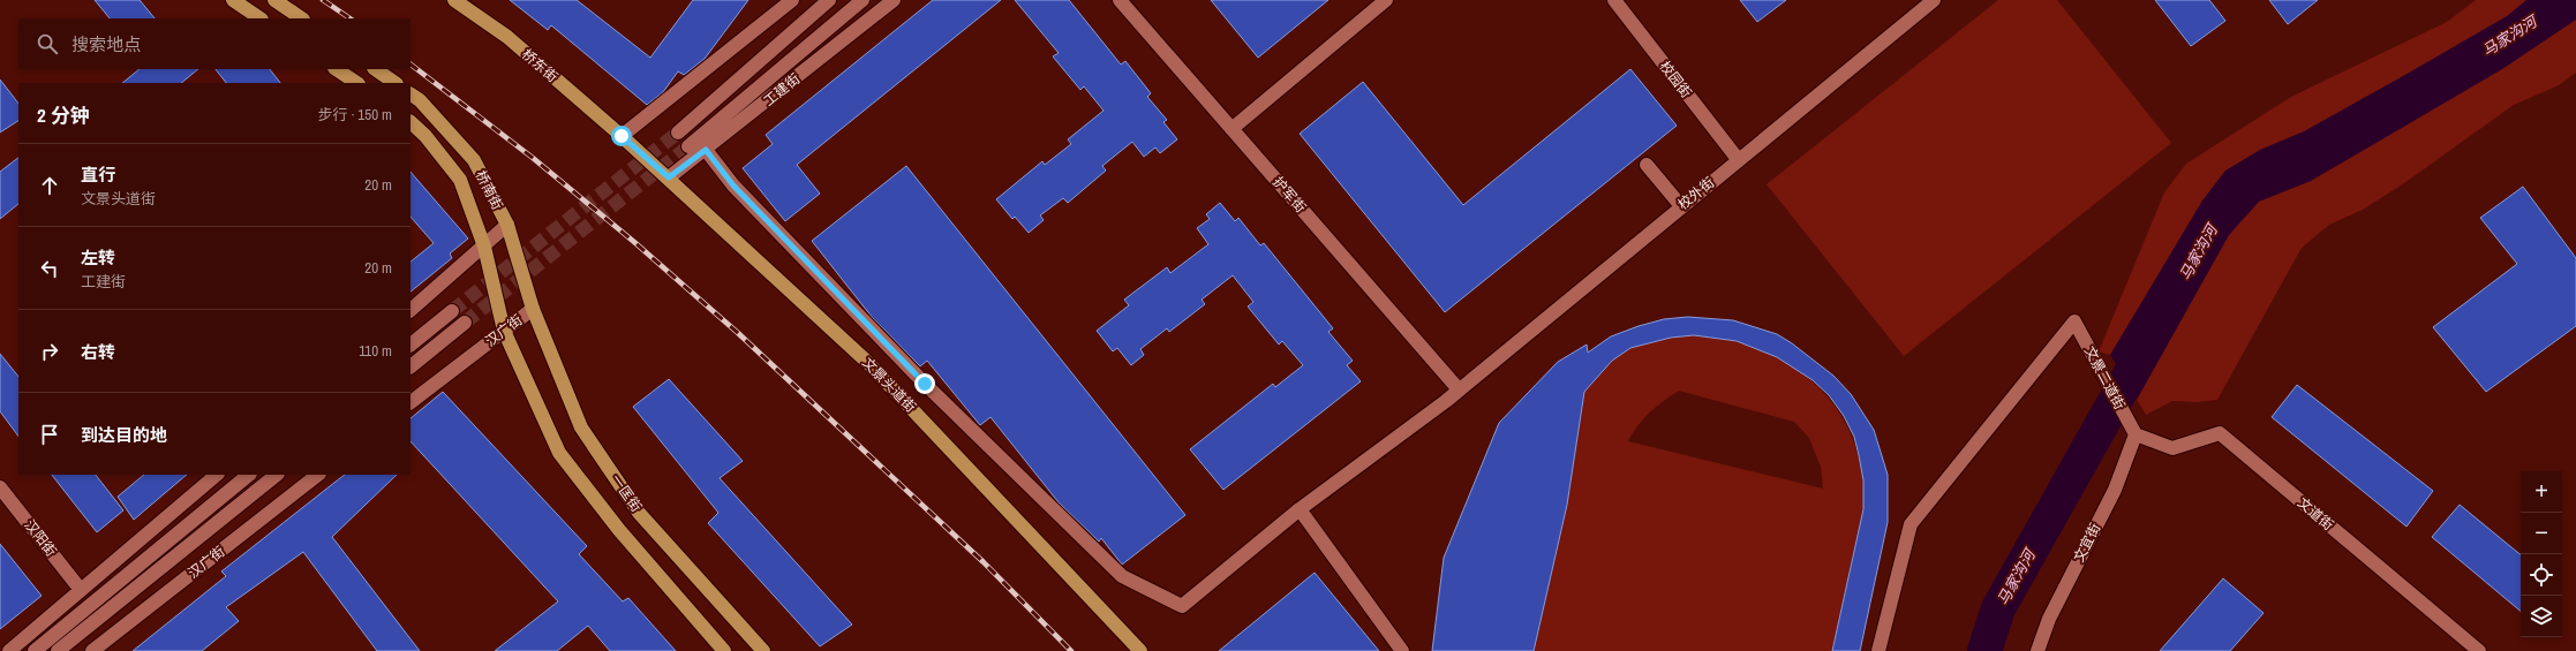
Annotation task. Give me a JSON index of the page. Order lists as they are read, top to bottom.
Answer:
{
  "streets": {
    "main road": [
      "桥东街",
      "桥南街",
      "文景头道街",
      "一匡街"
    ],
    "street": [
      "校园街",
      "工建街",
      "校外街",
      "护军街",
      "汉广街",
      "文景二道街",
      "文道街",
      "汉阳街",
      "文宜街"
    ]
  },
  "crossings": [
    ["桥东街", "文景头道街"],
    ["校园街", "校外街"],
    ["工建街", "校外街"],
    ["工建街", "文景头道街"],
    ["桥南街", "汉广街"],
    ["桥南街", "一匡街"],
    ["校外街", "护军街"],
    ["汉广街", "一匡街"],
    ["文景二道街", "文道街"],
    ["文景二道街", "文宜街"],
    ["文道街", "文宜街"]
  ],
  "water": ["马家沟河"],
  "page": {
    "search": "搜索地点",
    "heading": ["2 分钟", "步行 · 150 m"],
    "list": [
      ["直行", "文景头道街", "20 m"],
      ["左转", "工建街", "20 m"],
      ["右转", "110 m"],
      "到达目的地"
    ],
    "map_buttons": ["+", "−"]
  }
}
